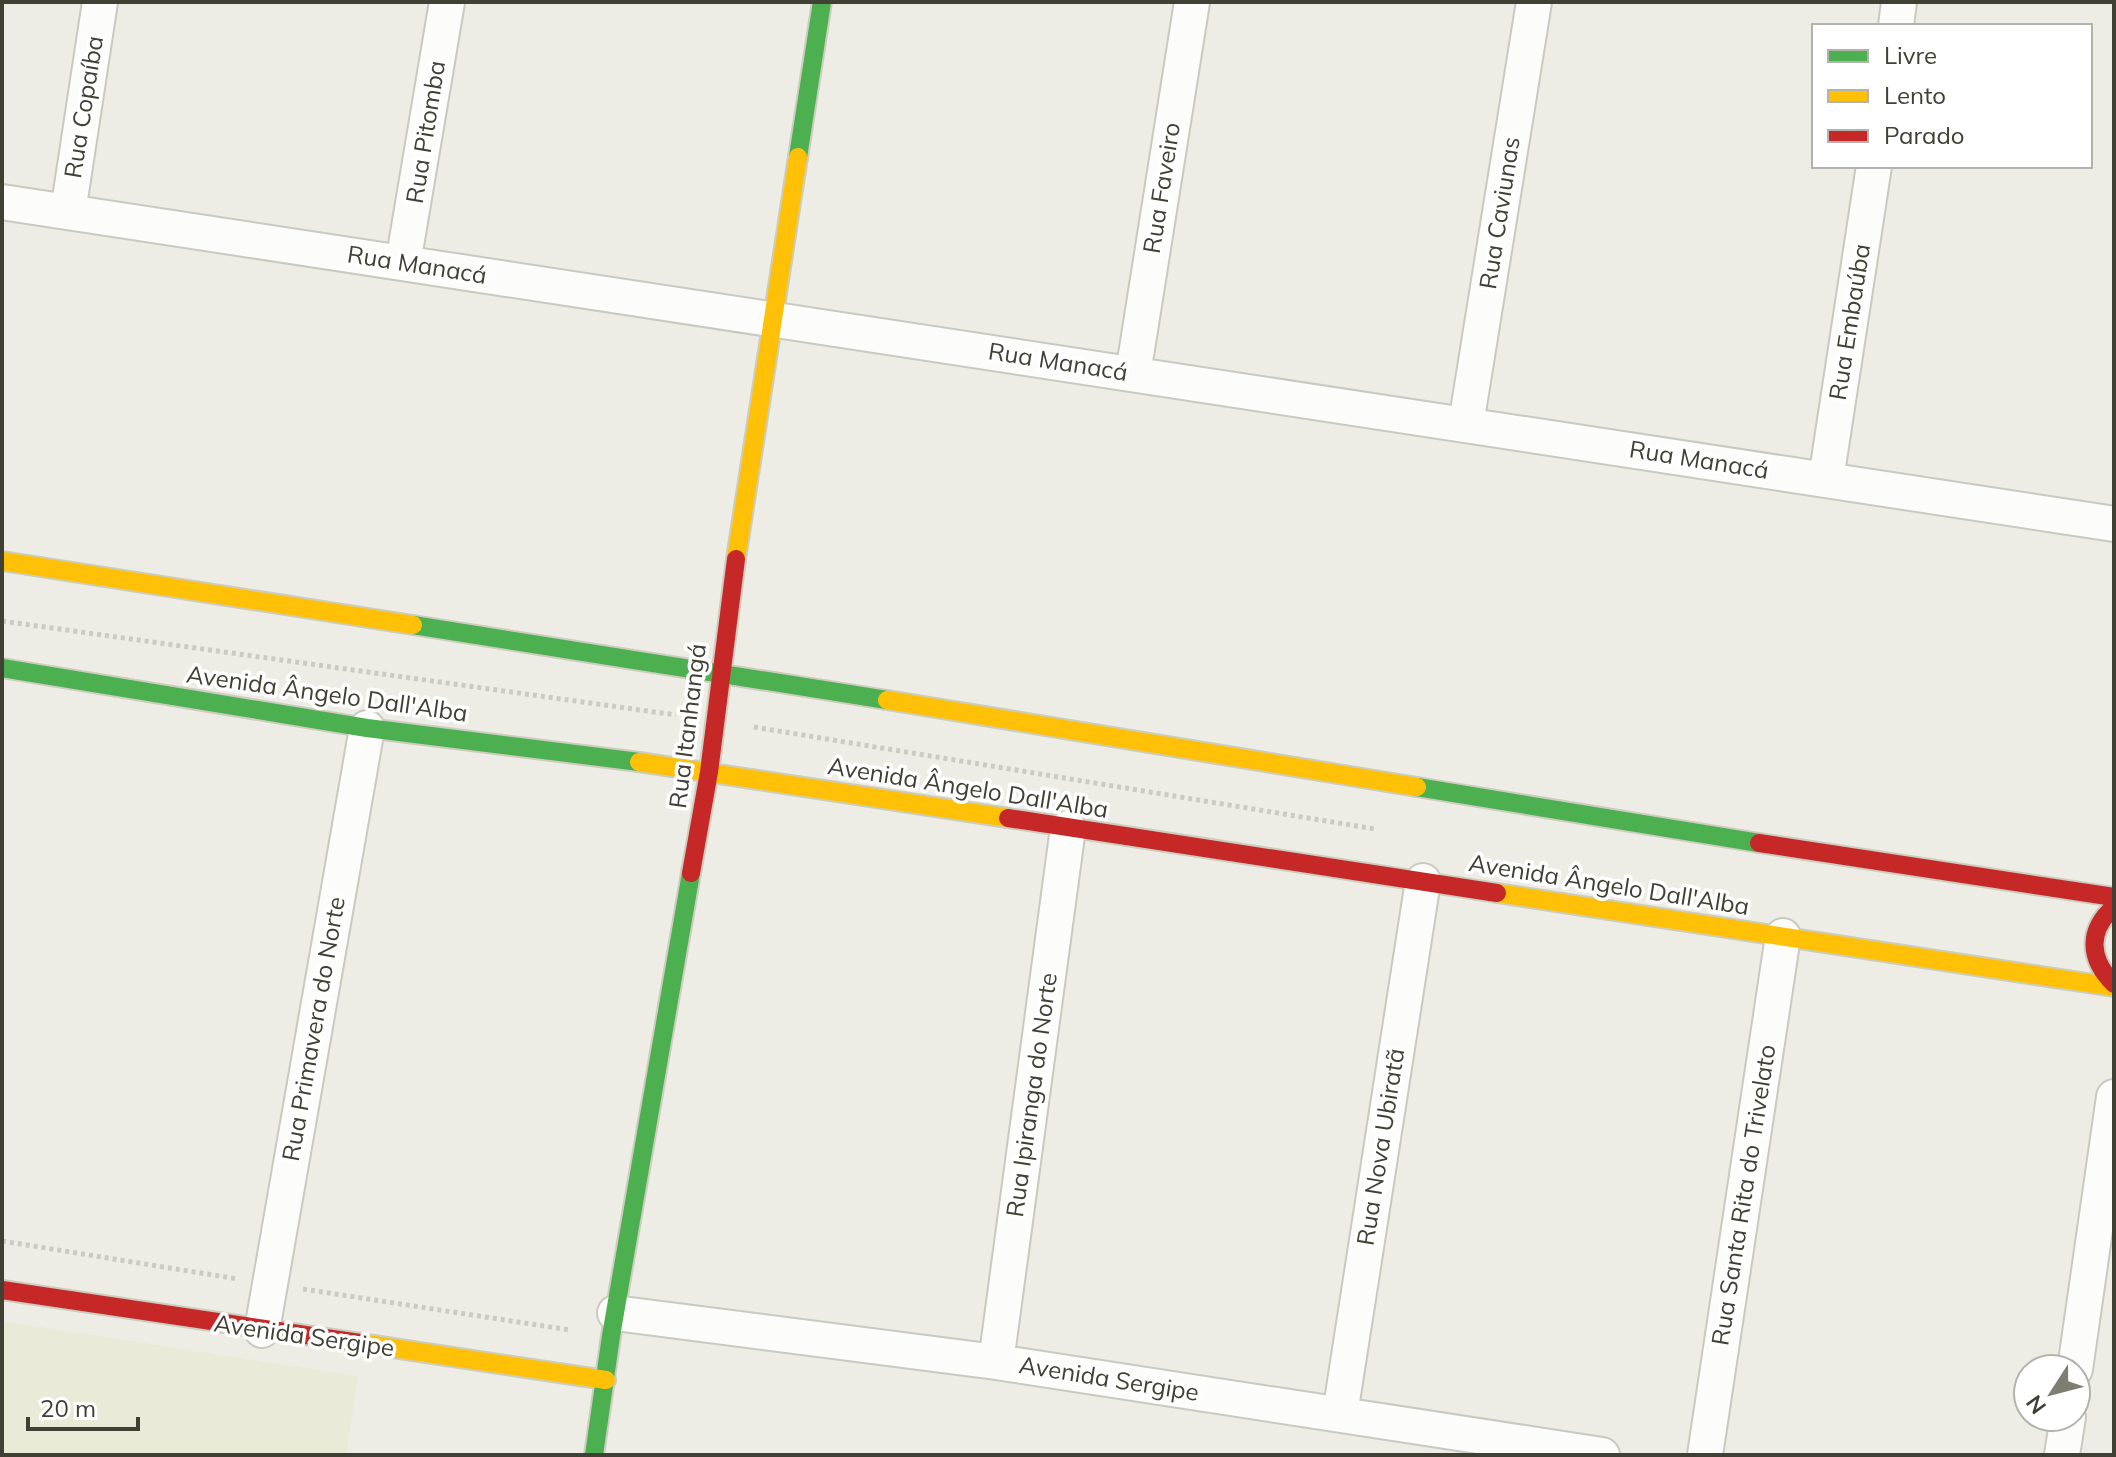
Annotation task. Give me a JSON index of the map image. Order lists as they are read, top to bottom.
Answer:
{
  "streets": {
    "main road": ["Avenida Ângelo Dall'Alba", "Rua Itanhangá", "Avenida Sergipe"],
    "street": [
      "Rua Copaíba",
      "Rua Pitomba",
      "Rua Faveiro",
      "Rua Caviunas",
      "Rua Manacá",
      "Rua Embaúba",
      "Rua Primavera do Norte",
      "Rua Ipiranga do Norte",
      "Rua Nova Ubiratã",
      "Rua Santa Rita do Trivelato"
    ]
  },
  "crossings": [
    ["Rua Copaíba", "Rua Manacá"],
    ["Rua Pitomba", "Rua Manacá"],
    ["Rua Faveiro", "Rua Manacá"],
    ["Rua Caviunas", "Rua Manacá"],
    ["Rua Manacá", "Rua Embaúba"],
    ["Rua Manacá", "Rua Itanhangá"],
    ["Avenida Ângelo Dall'Alba", "Rua Itanhangá"],
    ["Avenida Ângelo Dall'Alba", "Rua Primavera do Norte"],
    ["Avenida Ângelo Dall'Alba", "Rua Ipiranga do Norte"],
    ["Avenida Ângelo Dall'Alba", "Rua Nova Ubiratã"],
    ["Avenida Ângelo Dall'Alba", "Rua Santa Rita do Trivelato"],
    ["Rua Itanhangá", "Avenida Sergipe"],
    ["Rua Primavera do Norte", "Avenida Sergipe"],
    ["Rua Ipiranga do Norte", "Avenida Sergipe"],
    ["Rua Nova Ubiratã", "Avenida Sergipe"]
  ],
  "legend": ["Livre", "Lento", "Parado"],
  "scale_bar": "20 m",
  "north": "bottom left"
}
